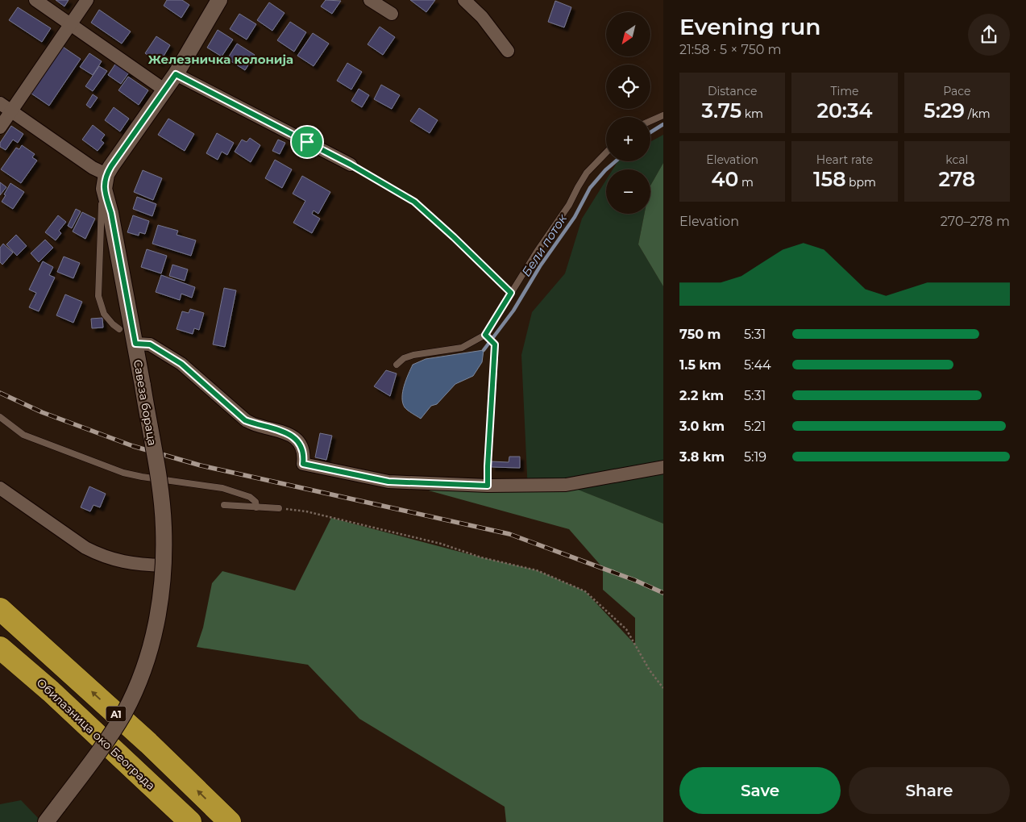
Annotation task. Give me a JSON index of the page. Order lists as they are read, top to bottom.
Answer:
{
  "streets": {
    "highway": ["A1", "Обилазница око Београда"],
    "street": ["Савеза бораца"]
  },
  "districts": ["Железничка колонија"],
  "water": ["Бели поток"],
  "north": "bottom left",
  "page": {
    "heading": ["Evening run", "21:58 · 5 × 750 m"],
    "map_buttons": ["+", "−"],
    "stats": [
      ["Distance", "3.75 km"],
      ["Time", "20:34"],
      ["Pace", "5:29 /km"],
      ["Elevation", "40 m"],
      ["Heart rate", "158 bpm"],
      ["kcal", "278"]
    ],
    "chart": ["Elevation", "270–278 m"],
    "list": [
      {
        "name": "750 m",
        "note": "5:31"
      },
      {
        "name": "1.5 km",
        "note": "5:44"
      },
      {
        "name": "2.2 km",
        "note": "5:31"
      },
      {
        "name": "3.0 km",
        "note": "5:21"
      },
      {
        "name": "3.8 km",
        "note": "5:19"
      }
    ],
    "buttons": ["Save", "Share"]
  }
}
